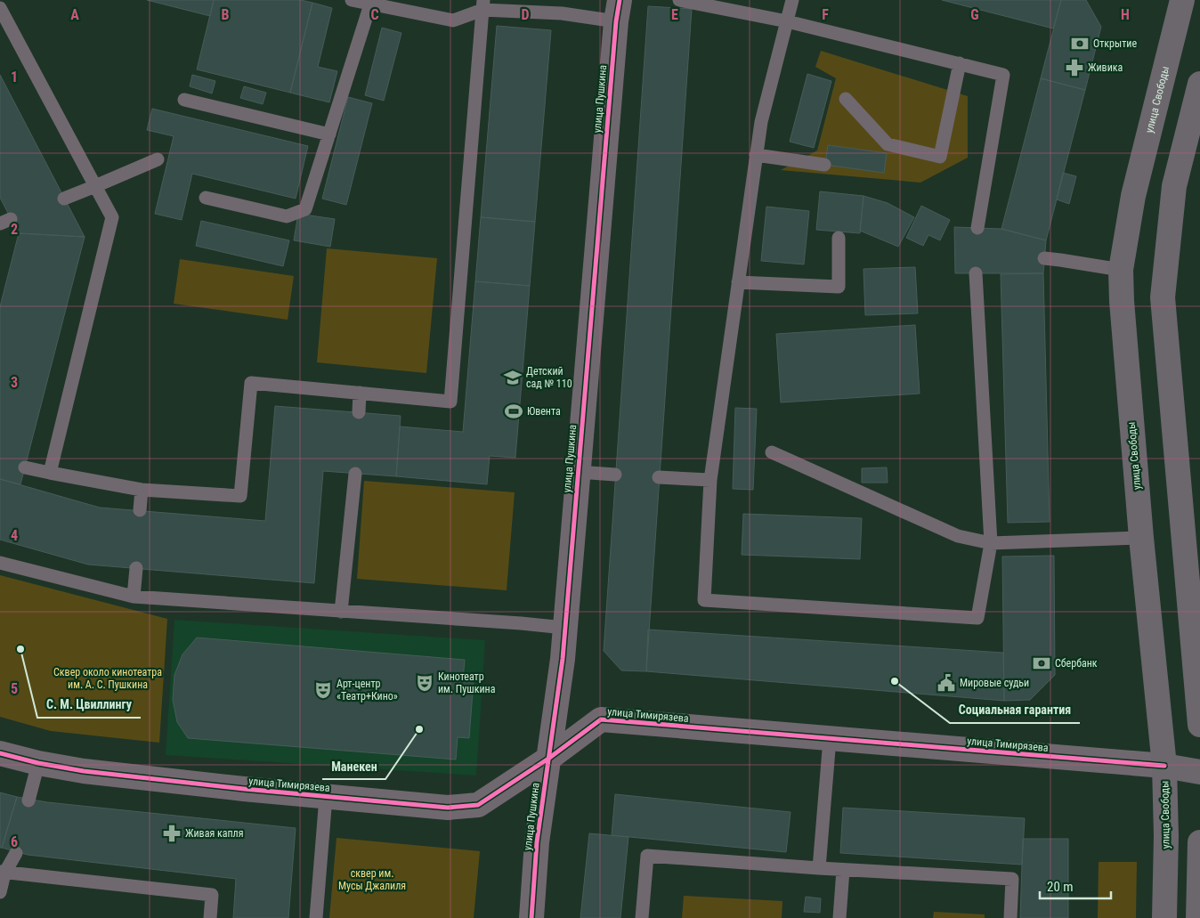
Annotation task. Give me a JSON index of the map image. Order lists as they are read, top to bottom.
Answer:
{
  "streets": {
    "main road": ["улица Свободы", "улица Тимирязева"],
    "street": ["улица Пушкина"]
  },
  "crossings": [
    ["улица Пушкина", "улица Тимирязева"],
    ["улица Свободы", "улица Тимирязева"]
  ],
  "parks": ["Сквер около кинотеатра им. А. С. Пушкина", "сквер им. Мусы Джалиля"],
  "places": {
    "bank": ["Открытие", "Сбербанк"],
    "pharmacy": ["Живика", "Живая капля"],
    "school or university": ["Детский сад № 110"],
    "sports": ["Ювента"],
    "other": ["С. М. Цвиллингу", "Социальная гарантия", "Манекен"],
    "theatre": ["Кинотеатр им. Пушкина", "Арт-центр «Театр+Кино»"],
    "public building": ["Мировые судьи"]
  },
  "scale_bar": "20 m",
  "grid": {
    "columns": [
      "A",
      "B",
      "C",
      "D",
      "E",
      "F",
      "G",
      "H"
    ],
    "rows": [
      "1",
      "2",
      "3",
      "4",
      "5",
      "6"
    ]
  }
}
